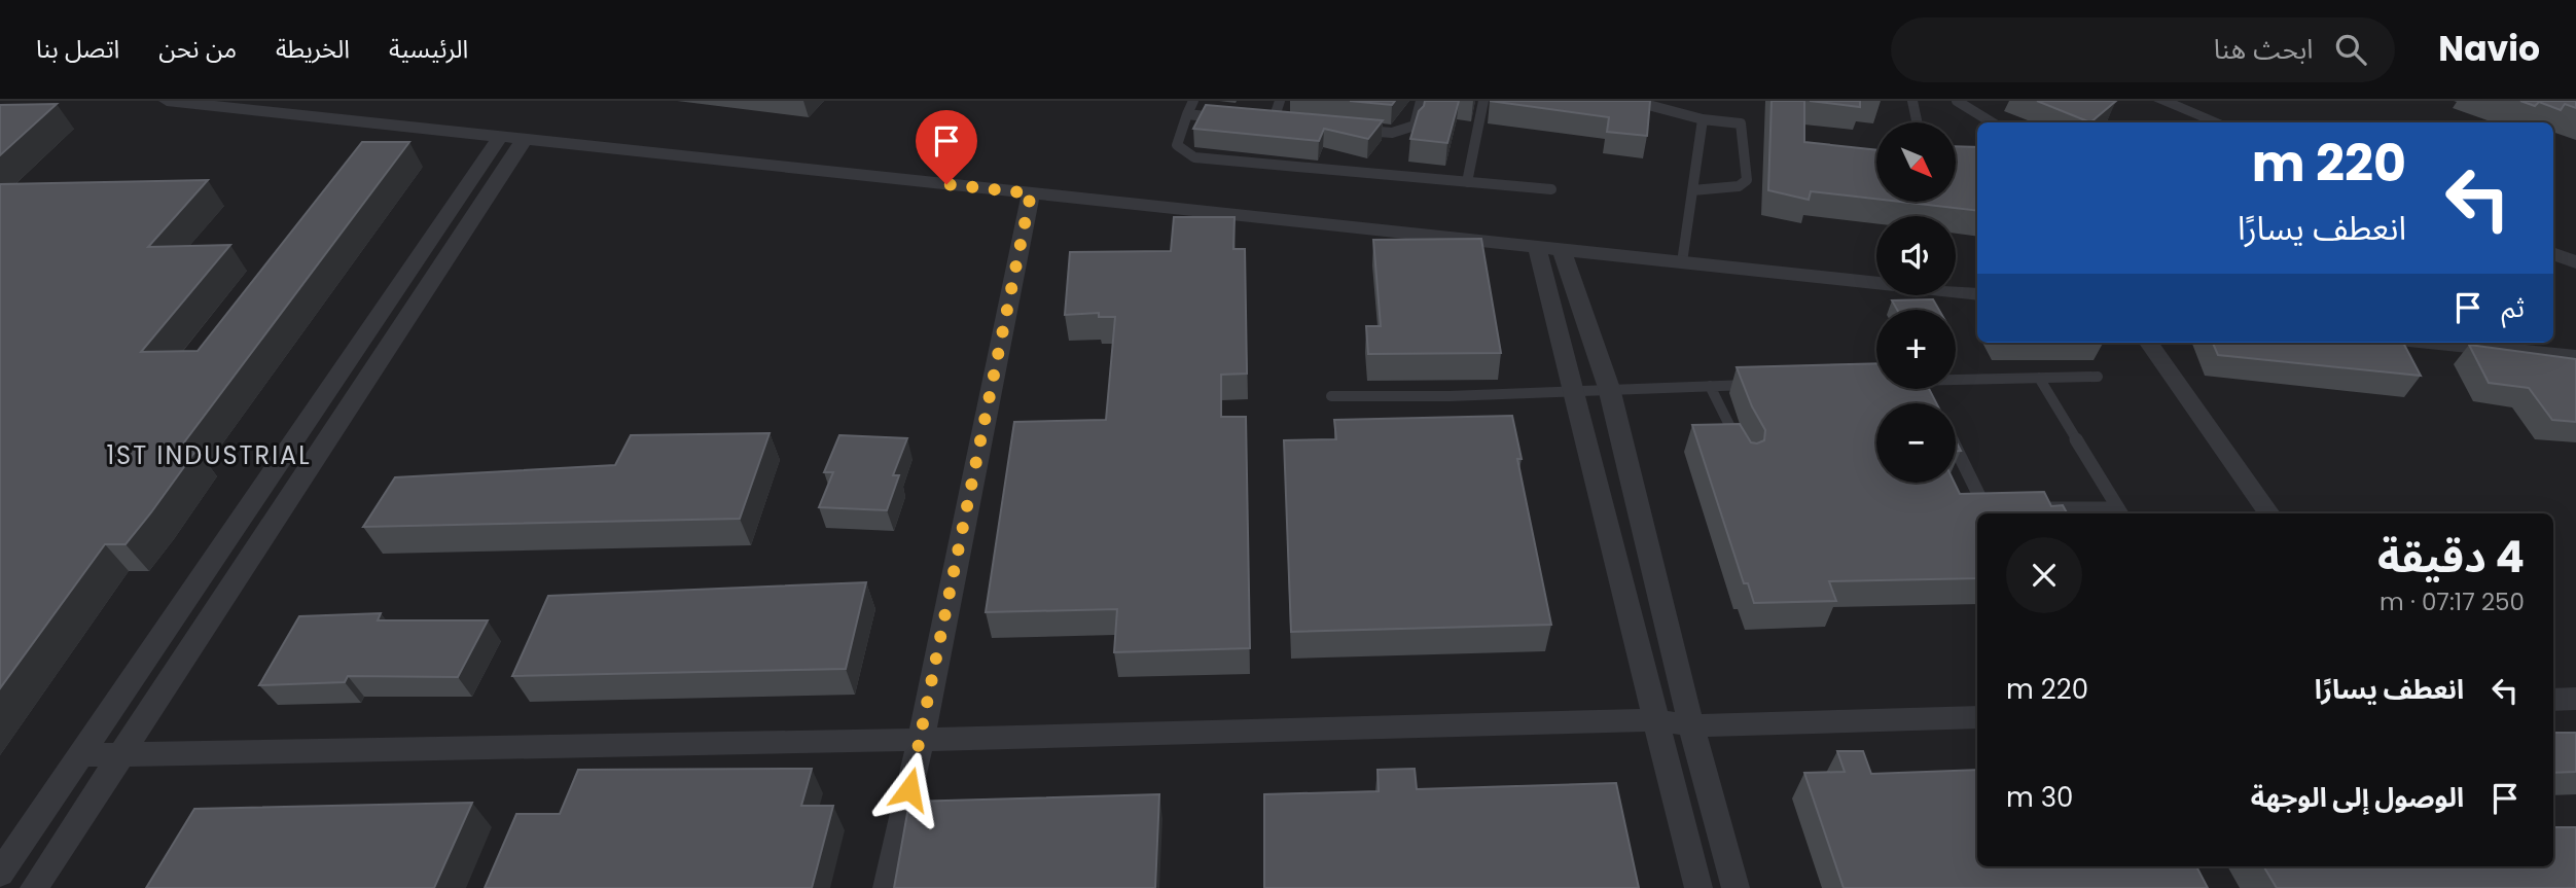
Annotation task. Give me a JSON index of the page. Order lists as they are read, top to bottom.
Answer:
{
  "districts": ["1ST INDUSTRIAL"],
  "north": "bottom right",
  "page": {
    "header": "Navio",
    "search": "ابحث هنا",
    "nav": [
      "الرئيسية",
      "الخريطة",
      "من نحن",
      "اتصل بنا"
    ],
    "map_buttons": ["+", "−"],
    "turn": ["220 m", "انعطف يسارًا"],
    "then": "ثم",
    "heading": ["4 دقيقة", "250 m · 07:17"],
    "list": [
      {
        "name": "انعطف يسارًا",
        "value": "220 m"
      },
      {
        "name": "الوصول إلى الوجهة",
        "value": "30 m"
      }
    ]
  }
}
